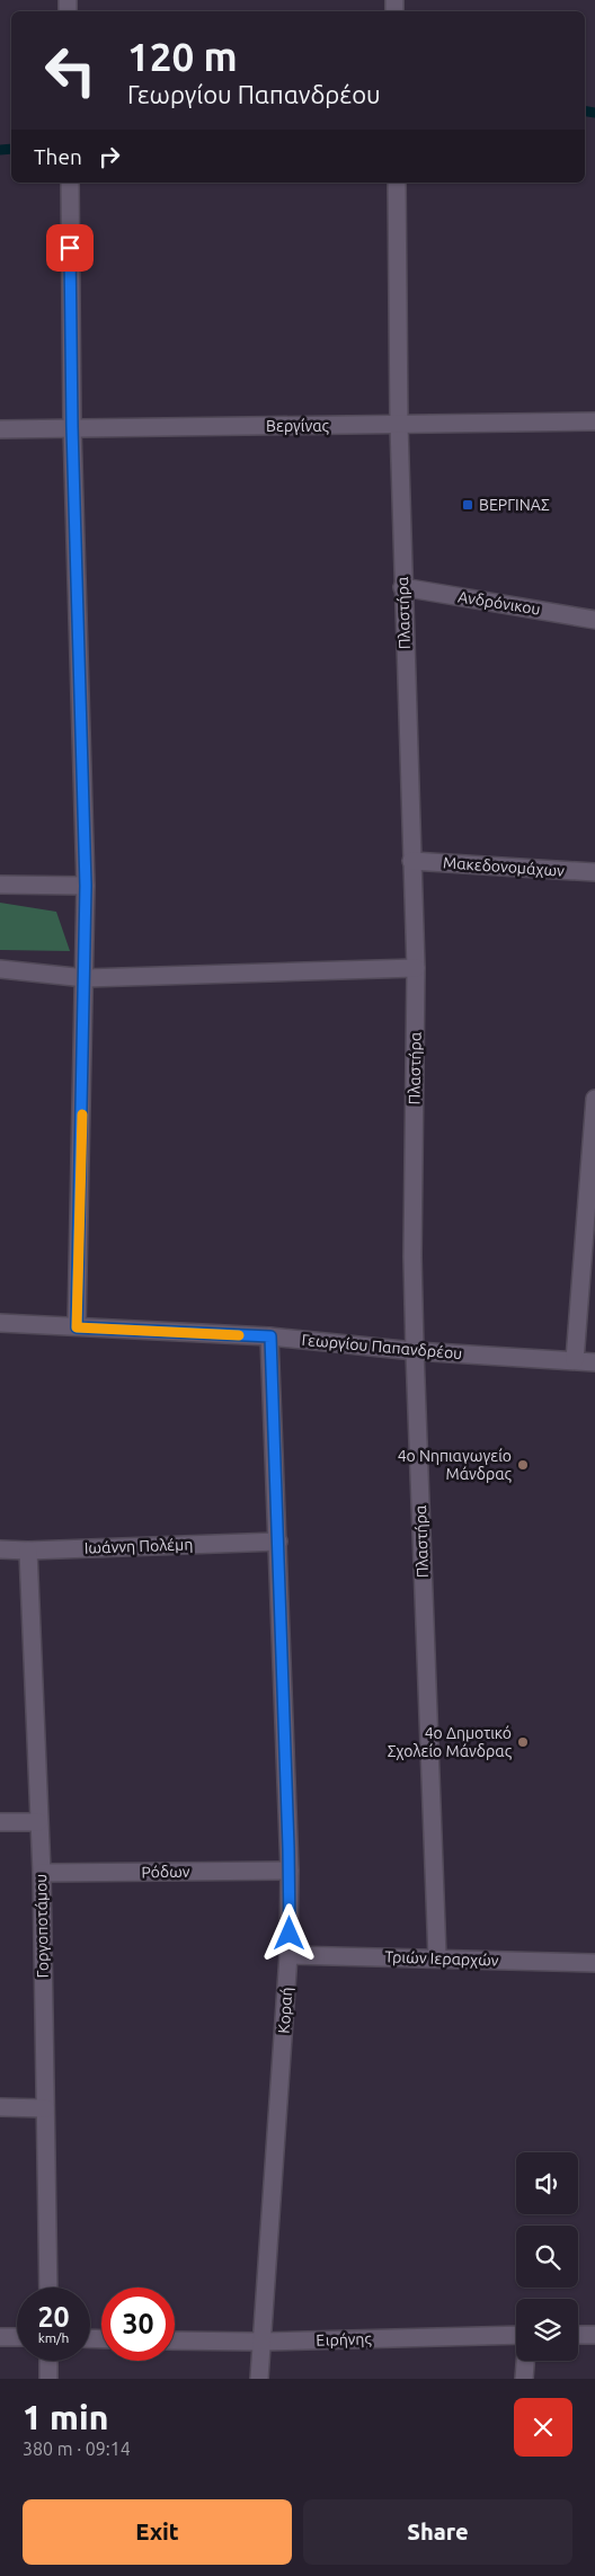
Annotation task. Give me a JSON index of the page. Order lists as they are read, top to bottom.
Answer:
{
  "streets": {
    "street": [
      "Βεργίνας",
      "Ανδρόνικου",
      "Πλαστήρα",
      "Μακεδονομάχων",
      "Γεωργίου Παπανδρέου",
      "Ιωάννη Πολέμη",
      "Ρόδων",
      "Γοργοποτάμου",
      "Τριών Ιεραρχών",
      "Κοραή",
      "Ειρήνης"
    ]
  },
  "crossings": [
    ["Βεργίνας", "Πλαστήρα"],
    ["Ανδρόνικου", "Πλαστήρα"],
    ["Πλαστήρα", "Μακεδονομάχων"],
    ["Πλαστήρα", "Γεωργίου Παπανδρέου"],
    ["Πλαστήρα", "Τριών Ιεραρχών"],
    ["Γεωργίου Παπανδρέου", "Κοραή"],
    ["Ιωάννη Πολέμη", "Γοργοποτάμου"],
    ["Ιωάννη Πολέμη", "Κοραή"],
    ["Ρόδων", "Γοργοποτάμου"],
    ["Ρόδων", "Κοραή"],
    ["Τριών Ιεραρχών", "Κοραή"],
    ["Κοραή", "Ειρήνης"]
  ],
  "places": {
    "transit": ["ΒΕΡΓΙΝΑΣ"],
    "other": ["4ο Νηπιαγωγείο Μάνδρας", "4ο Δημοτικό Σχολείο Μάνδρας"]
  },
  "page": {
    "turn": ["120 m", "Γεωργίου Παπανδρέου"],
    "then": "Then",
    "speed": "20 km/h",
    "limit": "30",
    "heading": ["1 min", "380 m · 09:14"],
    "buttons": ["Exit", "Share"]
  }
}
